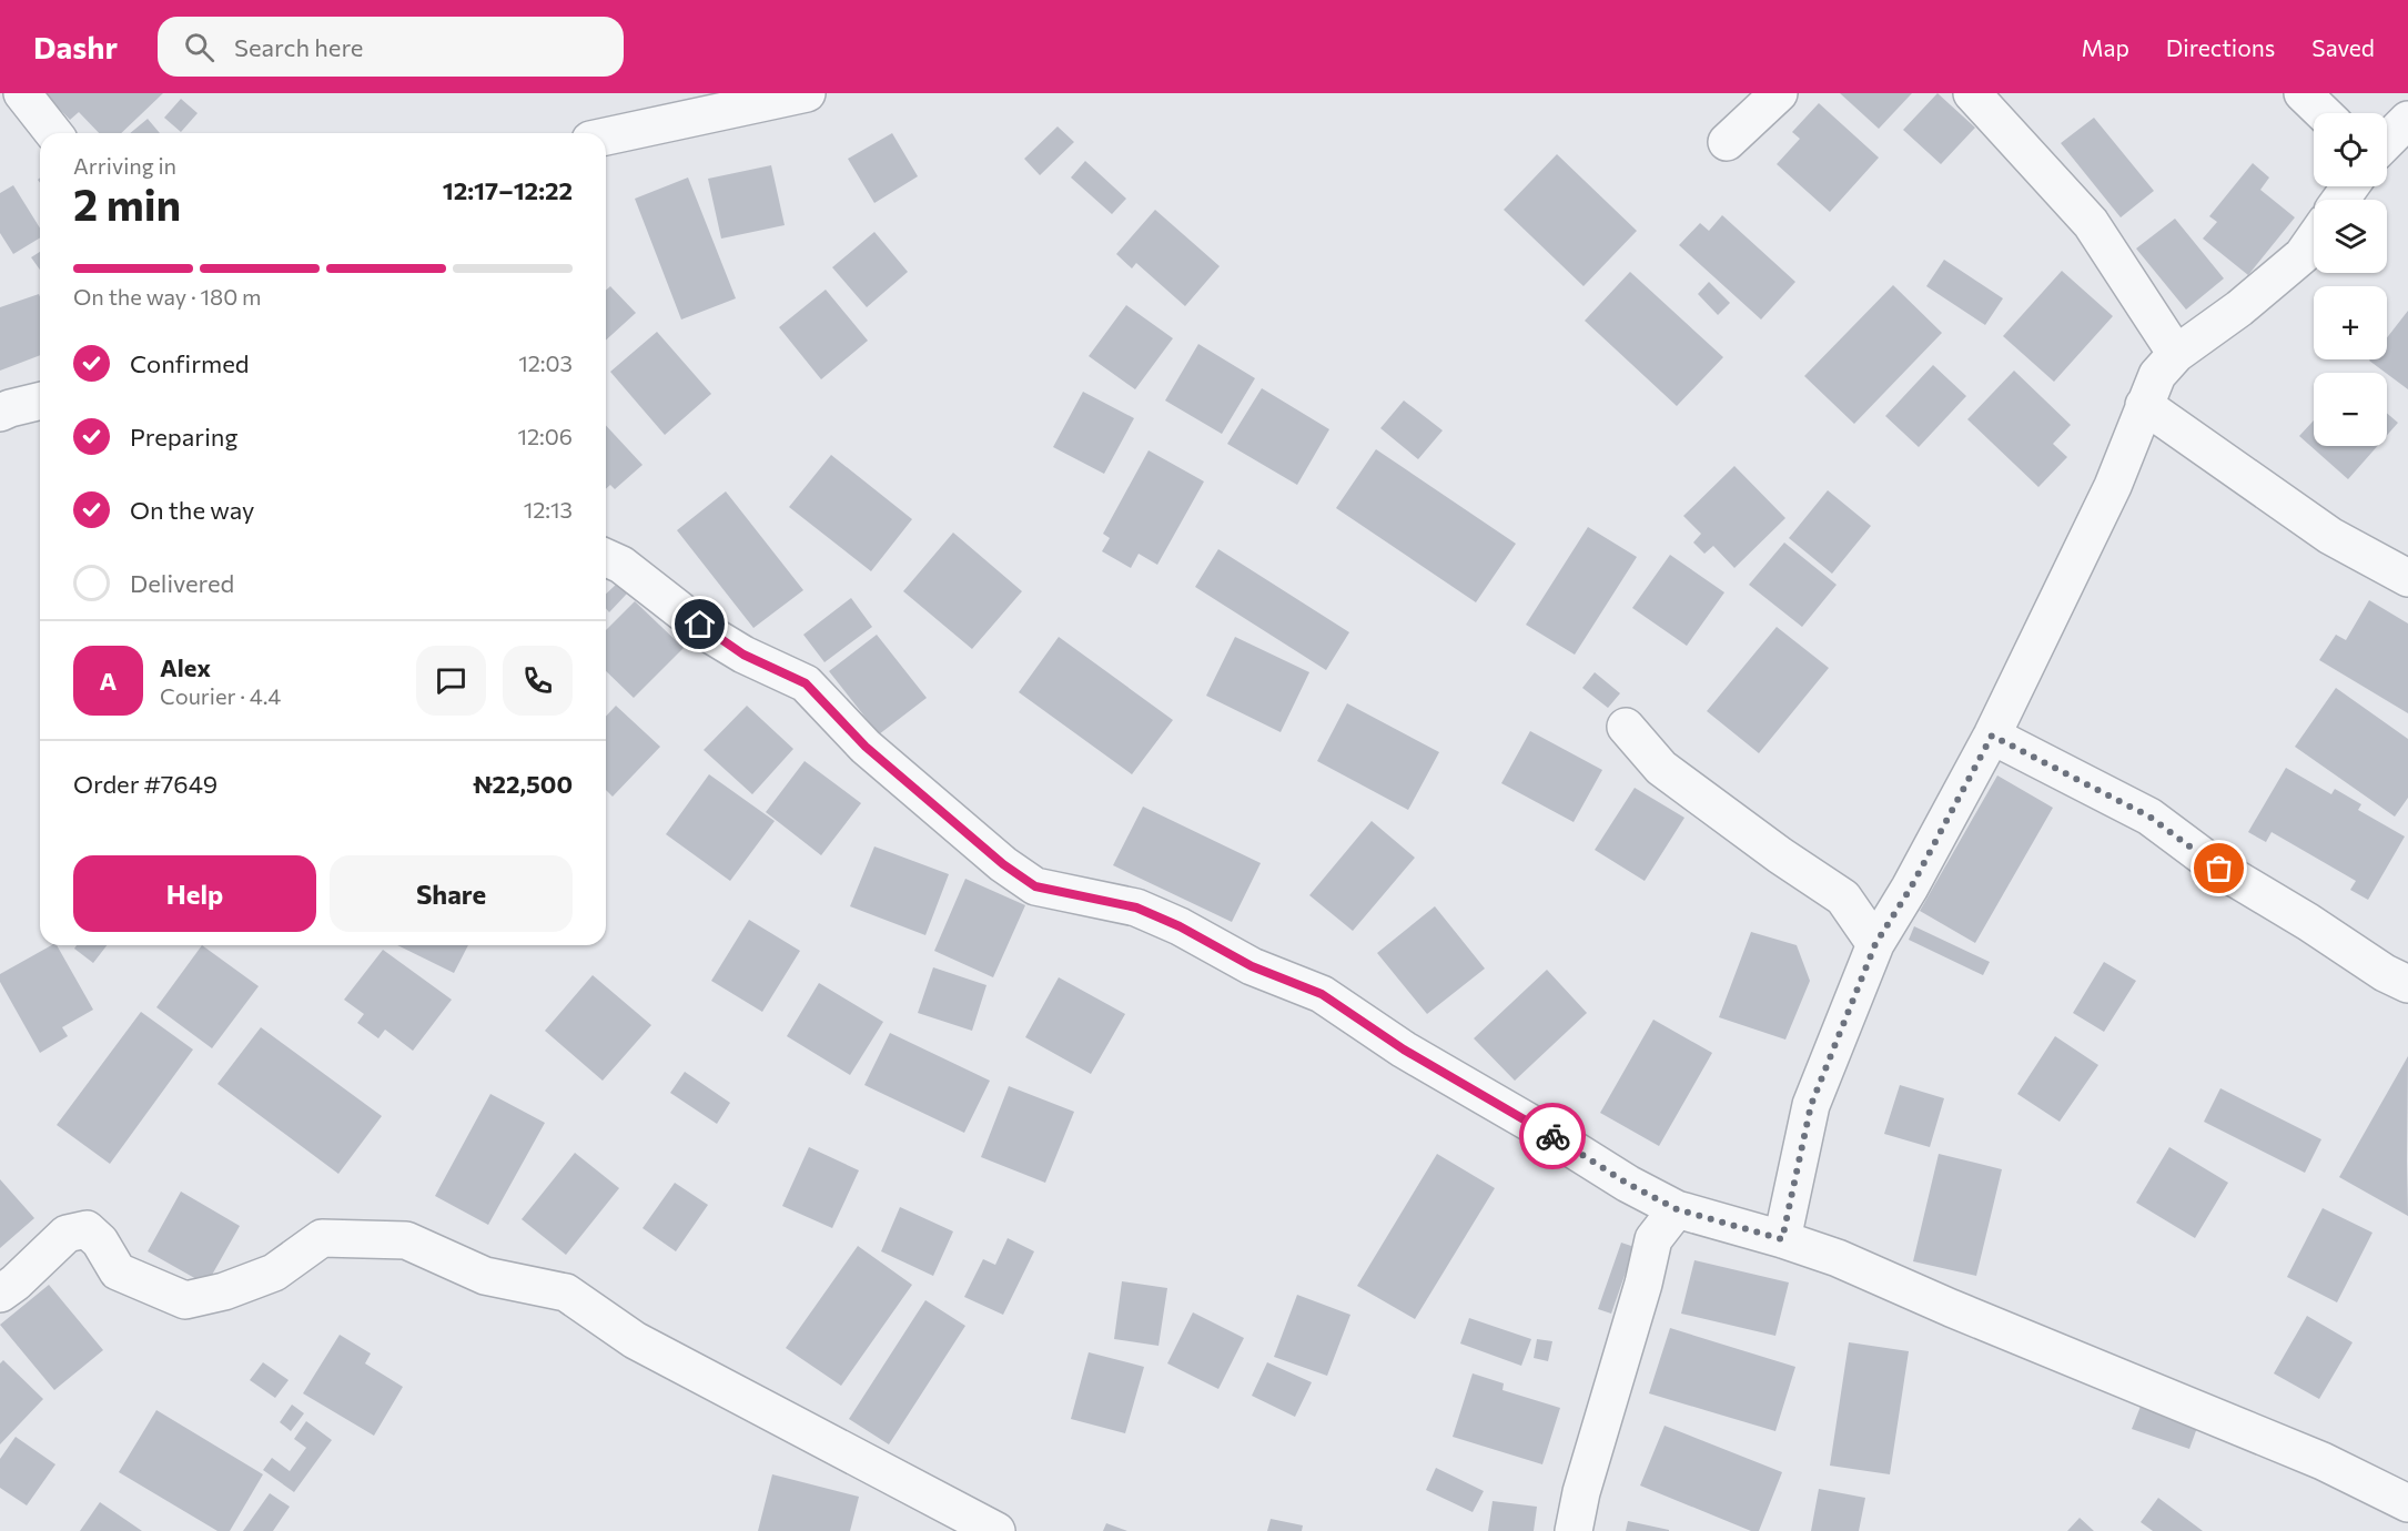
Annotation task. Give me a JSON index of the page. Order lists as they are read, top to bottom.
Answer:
{
  "page": {
    "header": "Dashr",
    "search": "Search here",
    "nav": ["Map", "Directions", "Saved"],
    "map_buttons": ["+", "−"],
    "heading": ["2 min", "Arriving in", "12:17–12:22"],
    "panel": [
      "Alex",
      "Courier · 4.4",
      "Order #7649",
      "₦22,500"
    ],
    "bar": "On the way · 180 m",
    "list": [
      ["Confirmed", "12:03"],
      ["Preparing", "12:06"],
      ["On the way", "12:13"],
      "Delivered"
    ],
    "round": "A",
    "buttons": ["Help", "Share"]
  }
}
